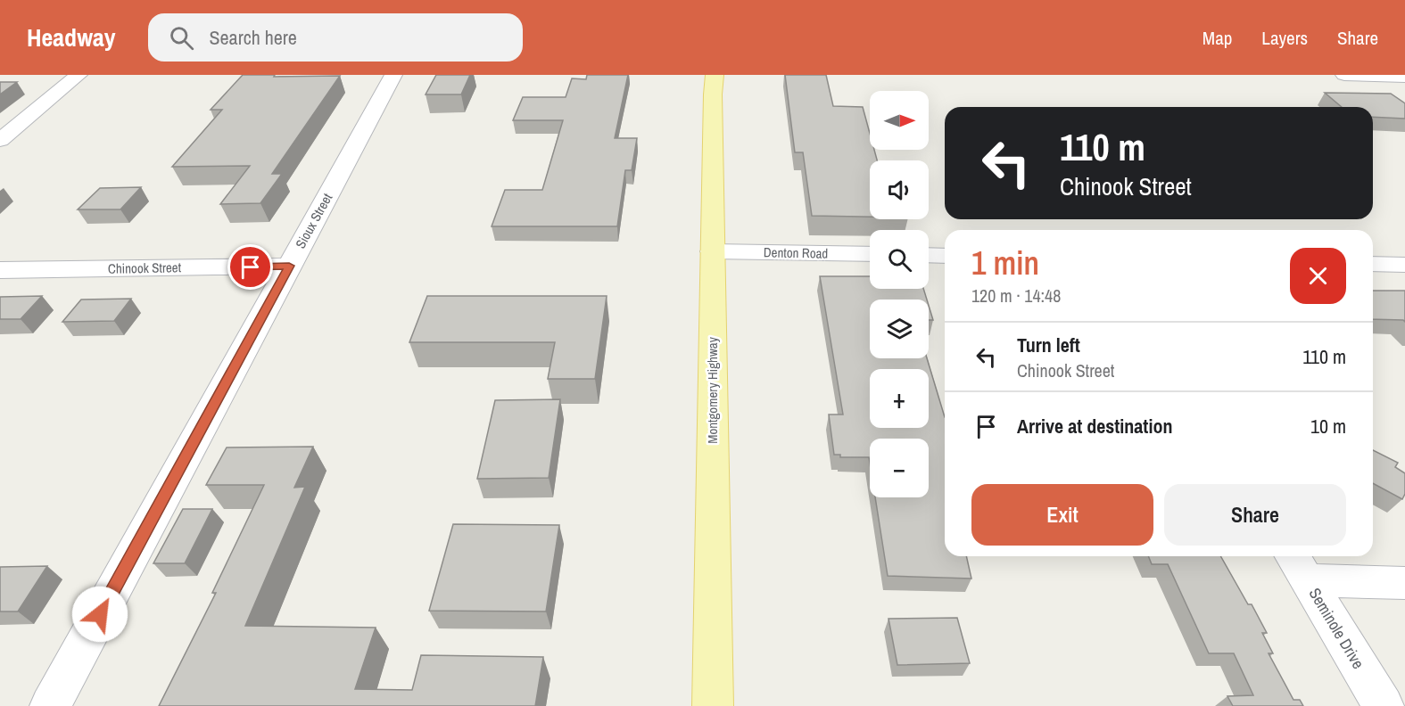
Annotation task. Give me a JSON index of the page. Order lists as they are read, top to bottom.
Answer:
{
  "streets": {
    "main road": ["Montgomery Highway"],
    "street": [
      "Sioux Street",
      "Denton Road",
      "Chinook Street",
      "Seminole Drive"
    ]
  },
  "crossings": [
    ["Sioux Street", "Chinook Street"],
    ["Denton Road", "Montgomery Highway"]
  ],
  "north": "right",
  "page": {
    "header": "Headway",
    "search": "Search here",
    "nav": ["Map", "Layers", "Share"],
    "map_buttons": ["+", "−"],
    "turn": ["110 m", "Chinook Street"],
    "heading": ["1 min", "120 m · 14:48"],
    "list": [
      {
        "name": "Turn left",
        "note": "Chinook Street",
        "value": "110 m"
      },
      {
        "name": "Arrive at destination",
        "value": "10 m"
      }
    ],
    "buttons": ["Exit", "Share"]
  }
}
